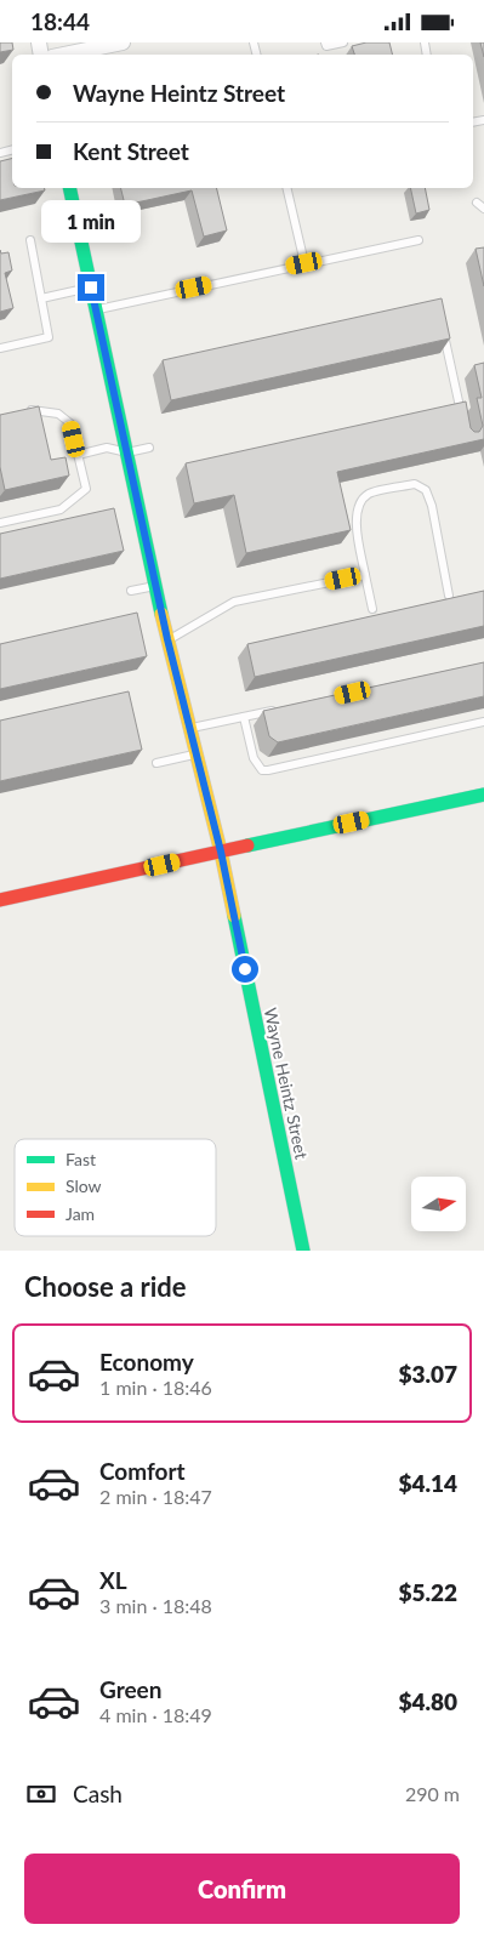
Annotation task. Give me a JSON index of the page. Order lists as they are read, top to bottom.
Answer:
{
  "streets": {
    "street": ["Wayne Heintz Street"]
  },
  "legend": ["Fast", "Slow", "Jam"],
  "north": "right",
  "page": {
    "status": "18:44",
    "banner": ["Wayne Heintz Street", "Kent Street"],
    "bubble": "1 min",
    "heading": "Choose a ride",
    "list": [
      {
        "name": "Economy",
        "note": "1 min · 18:46",
        "value": "$3.07"
      },
      {
        "name": "Comfort",
        "note": "2 min · 18:47",
        "value": "$4.14"
      },
      {
        "name": "XL",
        "note": "3 min · 18:48",
        "value": "$5.22"
      },
      {
        "name": "Green",
        "note": "4 min · 18:49",
        "value": "$4.80"
      }
    ],
    "pay": ["Cash", "290 m"],
    "buttons": "Confirm"
  }
}
